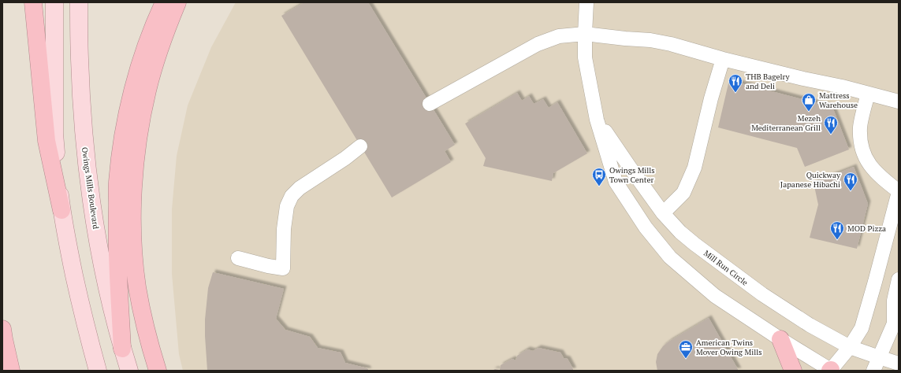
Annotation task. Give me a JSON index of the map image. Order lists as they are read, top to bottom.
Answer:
{
  "streets": {
    "main road": ["Owings Mills Boulevard"],
    "street": ["Mill Run Circle"]
  },
  "places": {
    "restaurant": [
      "THB Bagelry and Deli",
      "Mezeh Mediterranean Grill",
      "Quickway Japanese Hibachi",
      "MOD Pizza"
    ],
    "shop": ["Mattress Warehouse"],
    "bus stop": ["Owings Mills Town Center"],
    "office": ["American Twins Mover Owing Mills"]
  }
}
